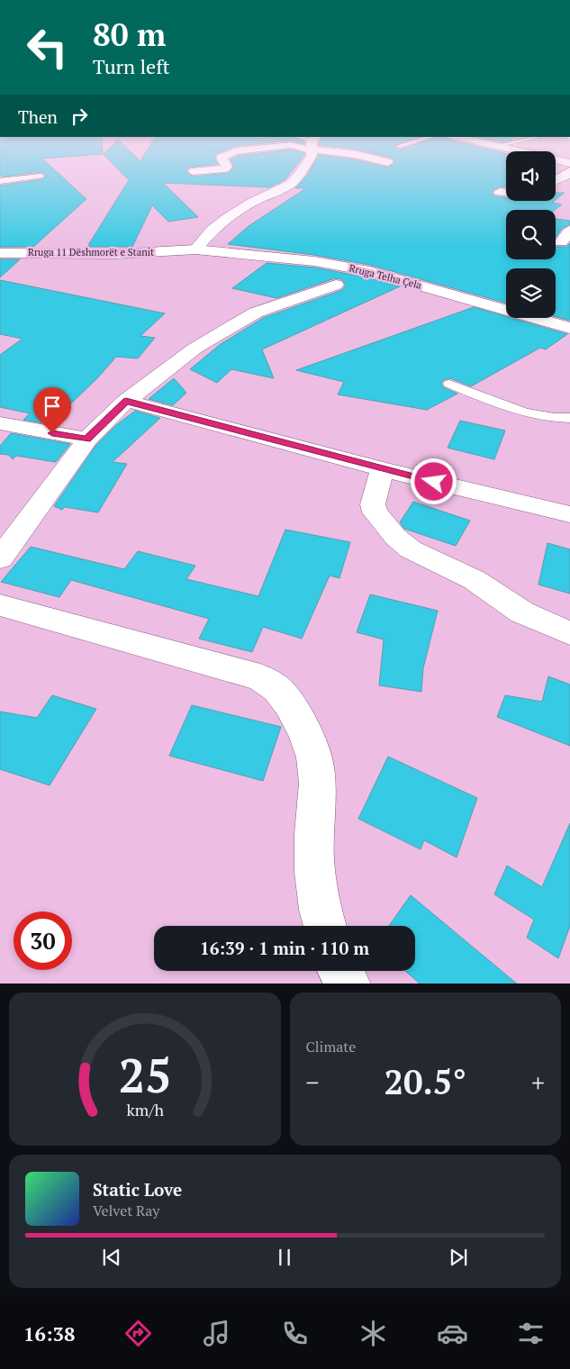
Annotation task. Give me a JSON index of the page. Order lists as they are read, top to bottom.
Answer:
{
  "streets": {
    "street": ["Rruga 11 Dëshmorët e Stanit", "Rruga Telha Çela"]
  },
  "crossings": [
    ["Rruga 11 Dëshmorët e Stanit", "Rruga Telha Çela"]
  ],
  "page": {
    "turn": ["80 m", "Turn left"],
    "then": "Then",
    "limit": "30",
    "trip": "16:39 · 1 min · 110 m",
    "tile": "Climate",
    "heat": ["−", "20.5°", "+"],
    "song": ["Static Love", "Velvet Ray"],
    "tabs": "16:38",
    "gauge": ["25", "km/h"]
  }
}
